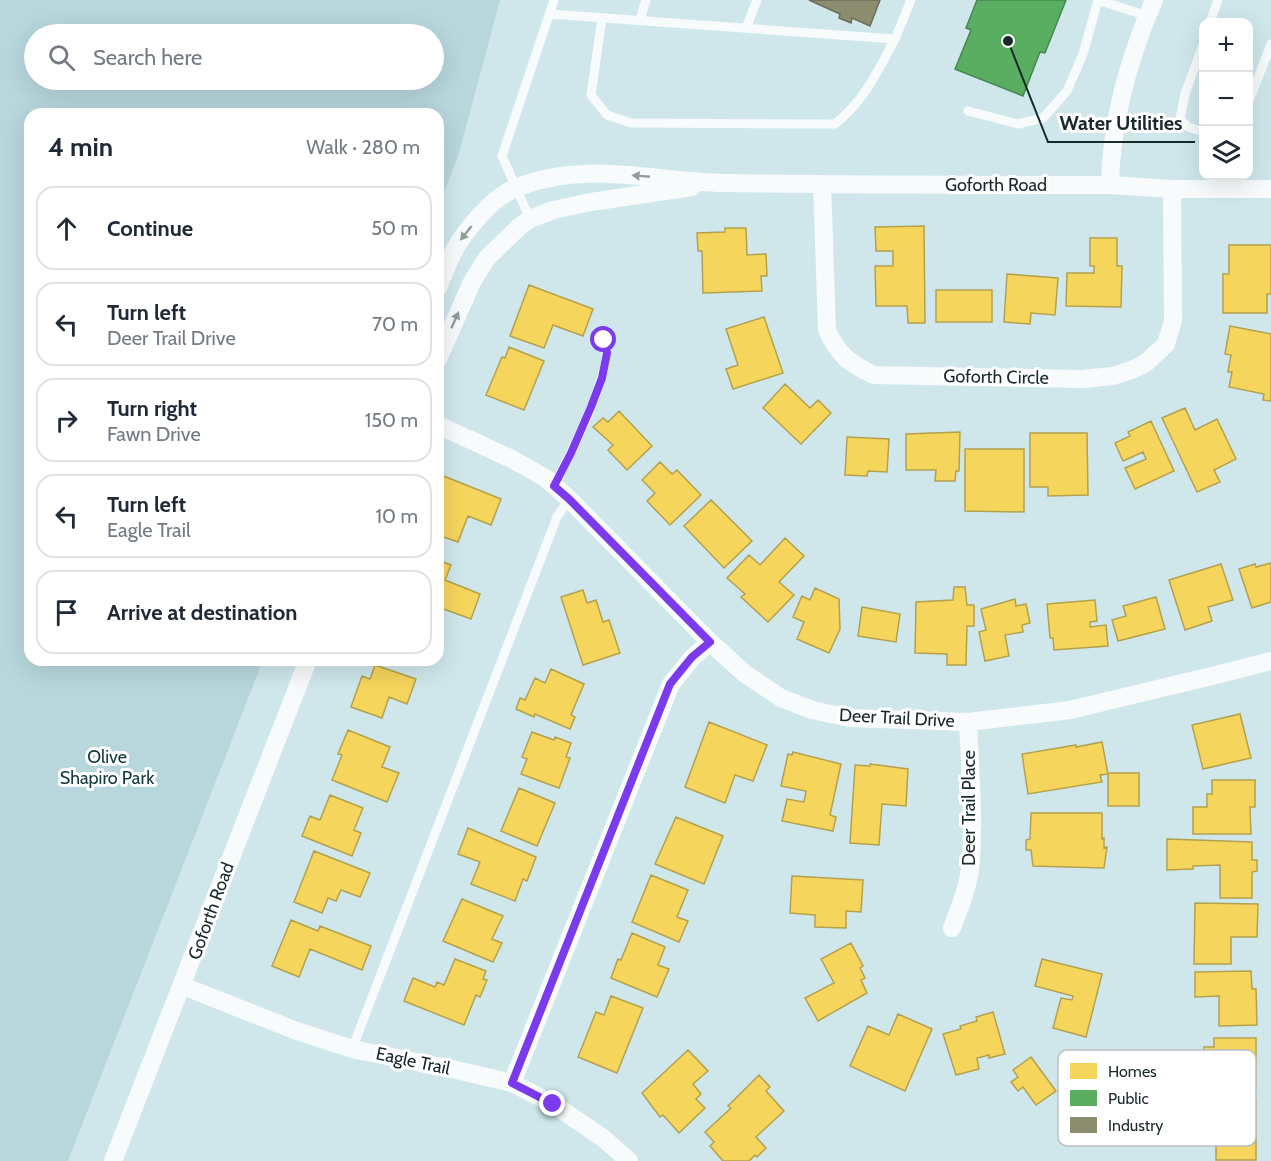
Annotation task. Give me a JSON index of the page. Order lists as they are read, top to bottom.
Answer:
{
  "streets": {
    "street": [
      "Goforth Road",
      "Goforth Circle",
      "Deer Trail Drive",
      "Deer Trail Place",
      "Eagle Trail"
    ]
  },
  "crossings": [
    ["Goforth Road", "Goforth Circle"],
    ["Goforth Road", "Eagle Trail"],
    ["Deer Trail Drive", "Deer Trail Place"]
  ],
  "parks": ["Olive Shapiro Park"],
  "places": ["Water Utilities"],
  "legend": ["Homes", "Public", "Industry"],
  "page": {
    "map_buttons": ["+", "−"],
    "search": "Search here",
    "heading": ["4 min", "Walk · 280 m"],
    "list": [
      ["Continue", "50 m"],
      ["Turn left", "Deer Trail Drive", "70 m"],
      ["Turn right", "Fawn Drive", "150 m"],
      ["Turn left", "Eagle Trail", "10 m"],
      "Arrive at destination"
    ]
  }
}
